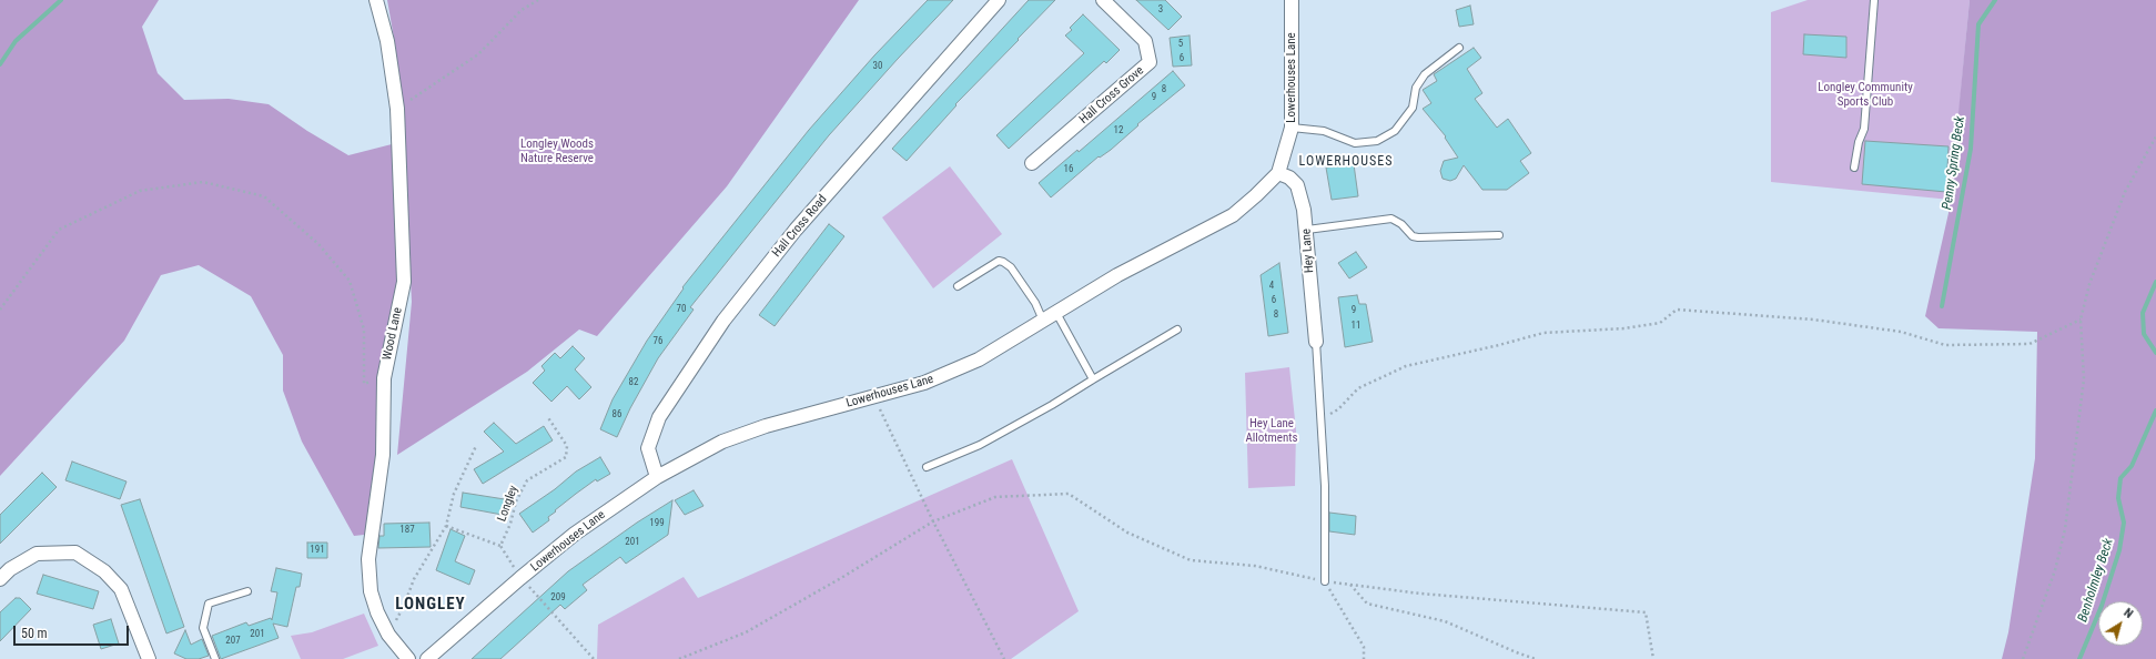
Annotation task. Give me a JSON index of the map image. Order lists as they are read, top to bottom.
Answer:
{
  "streets": {
    "street": [
      "Lowerhouses Lane",
      "Hall Cross Grove",
      "Hall Cross Road",
      "Hey Lane",
      "Wood Lane"
    ],
    "path": ["Longley"]
  },
  "crossings": [
    ["Lowerhouses Lane", "Hall Cross Road"],
    ["Lowerhouses Lane", "Hey Lane"]
  ],
  "districts": ["LOWERHOUSES", "LONGLEY"],
  "water": ["Penny Spring Beck", "Benholmley Beck"],
  "parks": ["Longley Community Sports Club", "Longley Woods Nature Reserve", "Hey Lane Allotments"],
  "house_numbers": [
    "3",
    "5",
    "6",
    "30",
    "8",
    "9",
    "12",
    "16",
    "4",
    "6",
    "70",
    "9",
    "8",
    "11",
    "76",
    "82",
    "86",
    "199",
    "187",
    "201",
    "191",
    "209",
    "201",
    "207"
  ],
  "scale_bar": "50 m",
  "north": "top right"
}
